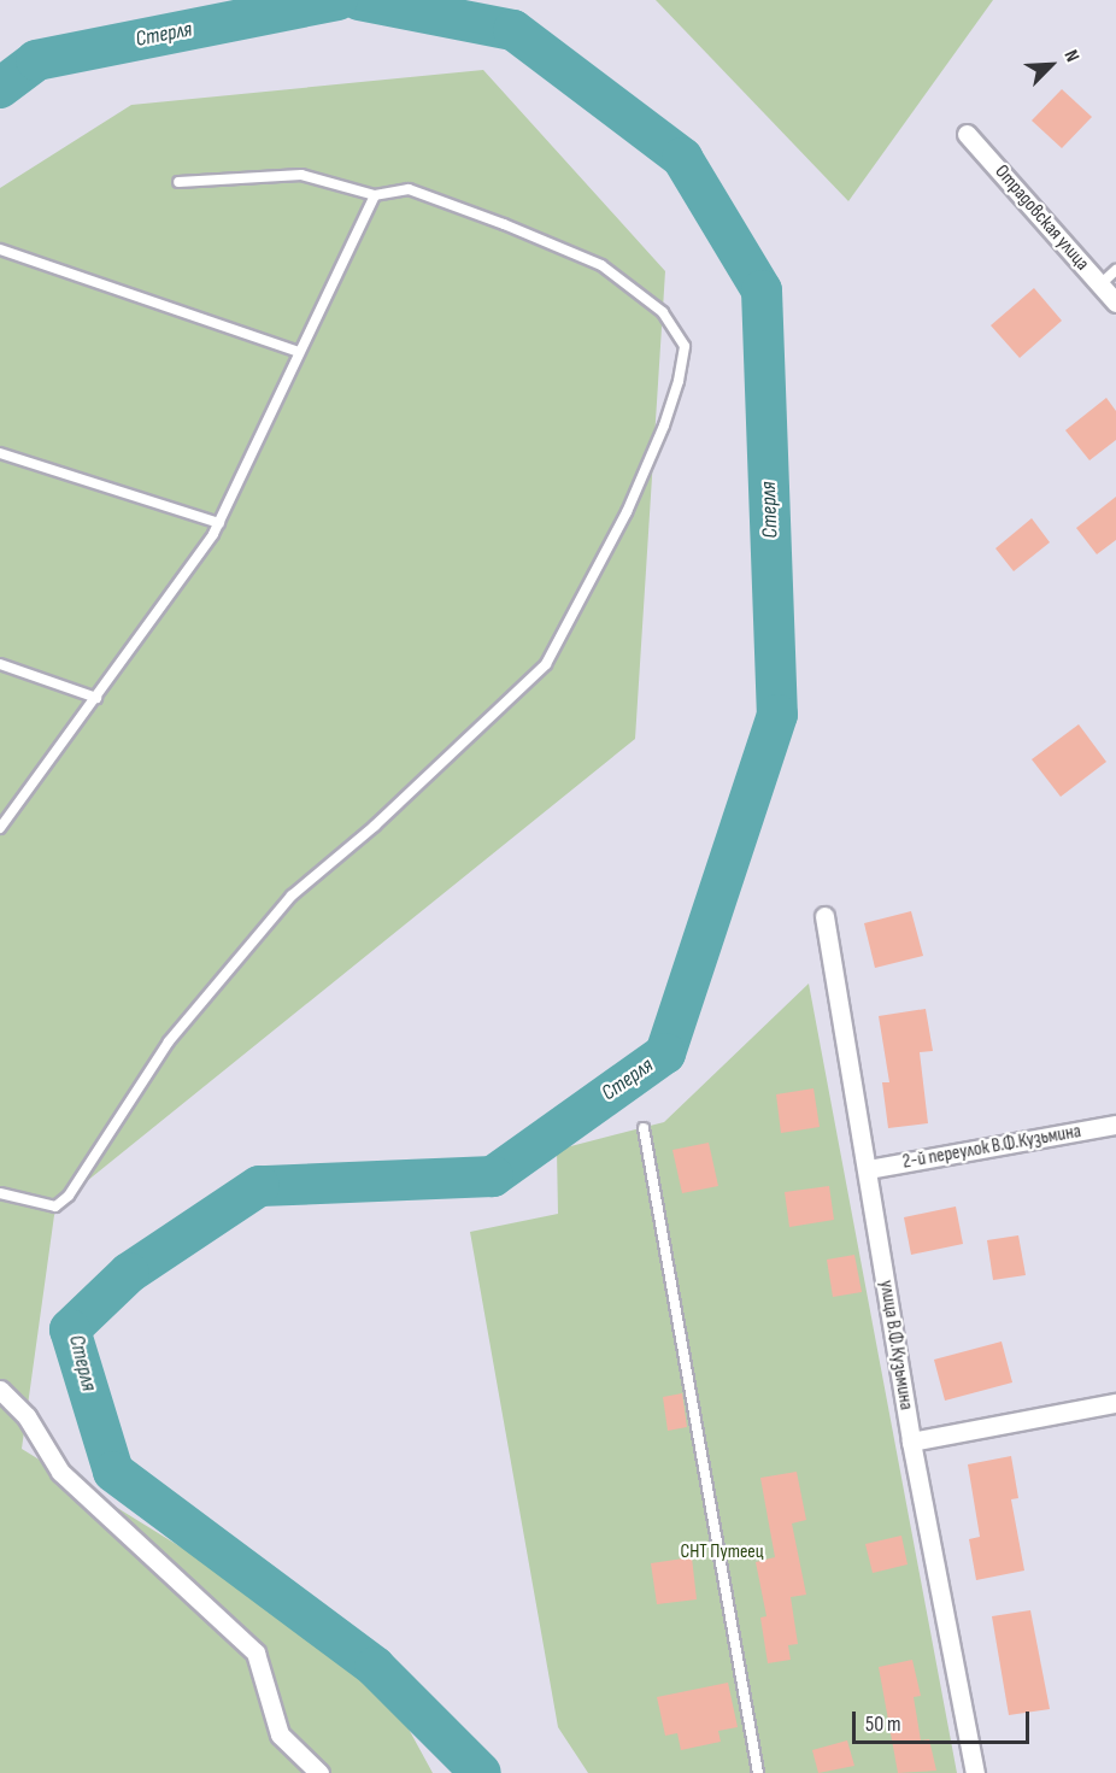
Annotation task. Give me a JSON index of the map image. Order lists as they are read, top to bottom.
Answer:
{
  "streets": {
    "street": ["Отрадовская улица", "2-й переулок В.Ф.Кузьмина", "улица В.Ф.Кузьмина"]
  },
  "crossings": [
    ["2-й переулок В.Ф.Кузьмина", "улица В.Ф.Кузьмина"]
  ],
  "water": ["Стерля"],
  "parks": ["СНТ Путеец"],
  "scale_bar": "50 m",
  "north": "top right"
}
